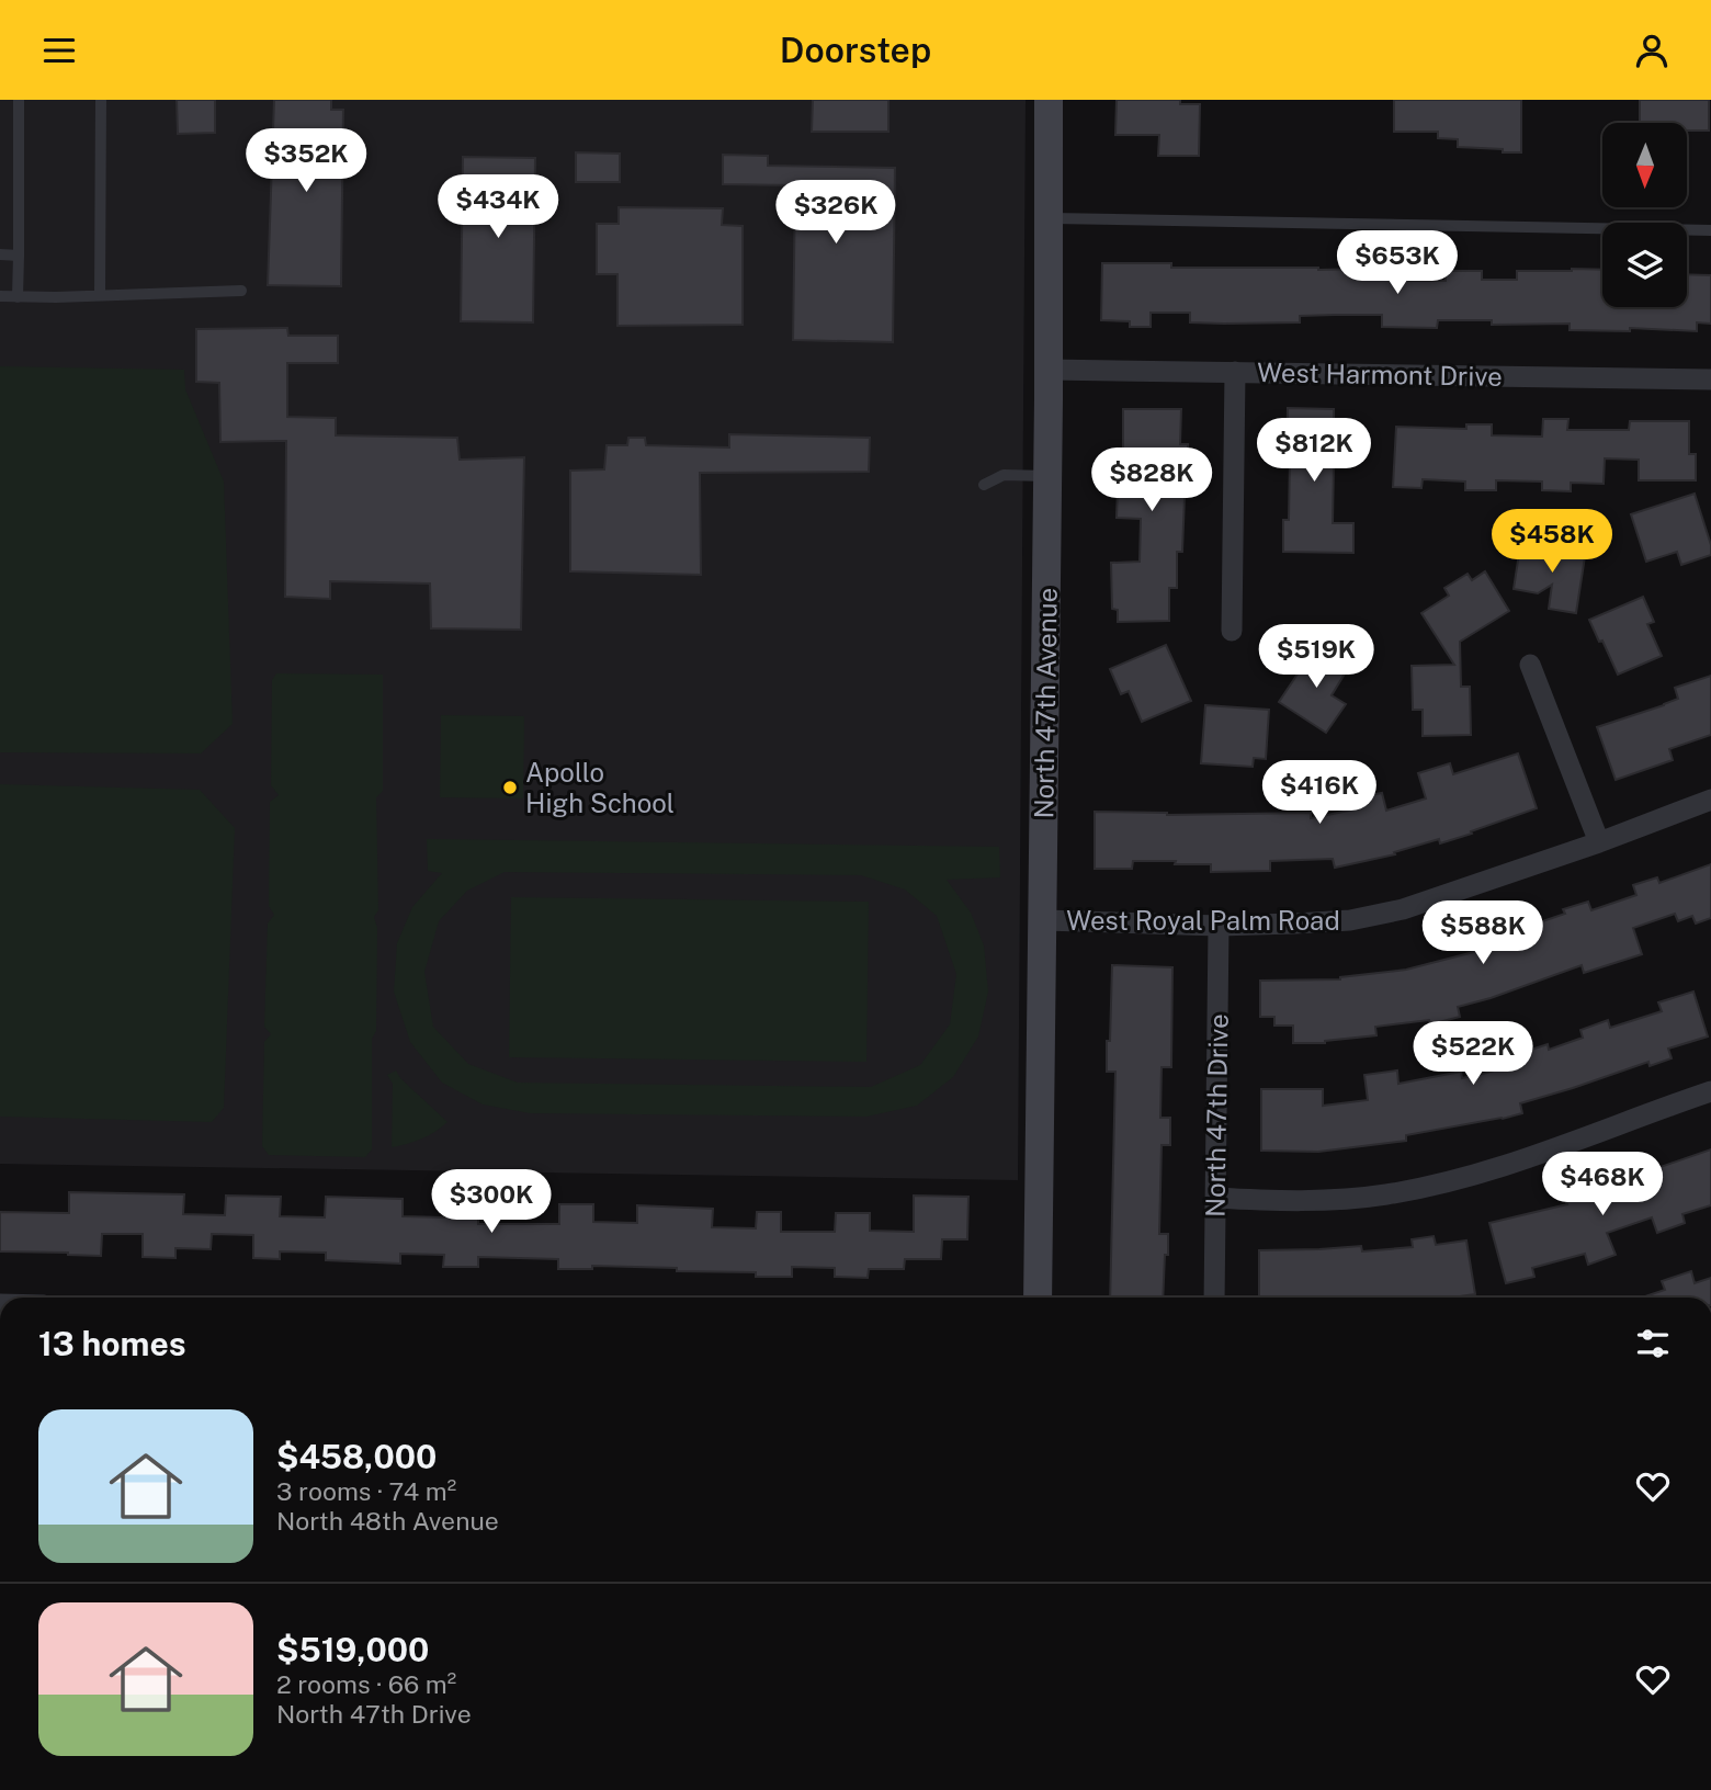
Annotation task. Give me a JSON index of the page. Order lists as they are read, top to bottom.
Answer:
{
  "streets": {
    "street": [
      "West Harmont Drive",
      "North 47th Avenue",
      "West Royal Palm Road",
      "North 47th Drive"
    ]
  },
  "crossings": [
    ["West Harmont Drive", "North 47th Avenue"],
    ["North 47th Avenue", "West Royal Palm Road"],
    ["West Royal Palm Road", "North 47th Drive"]
  ],
  "places": ["Apollo High School"],
  "north": "bottom",
  "page": {
    "header": "Doorstep",
    "price": [
      "$352K",
      "$434K",
      "$326K",
      "$653K",
      "$812K",
      "$828K",
      "$458K",
      "$519K",
      "$416K",
      "$588K",
      "$522K",
      "$468K",
      "$300K"
    ],
    "heading": "13 homes",
    "list": [
      {
        "name": "$458,000",
        "note": "3 rooms · 74 m² · North 48th Avenue"
      },
      {
        "name": "$519,000",
        "note": "2 rooms · 66 m² · North 47th Drive"
      }
    ]
  }
}
